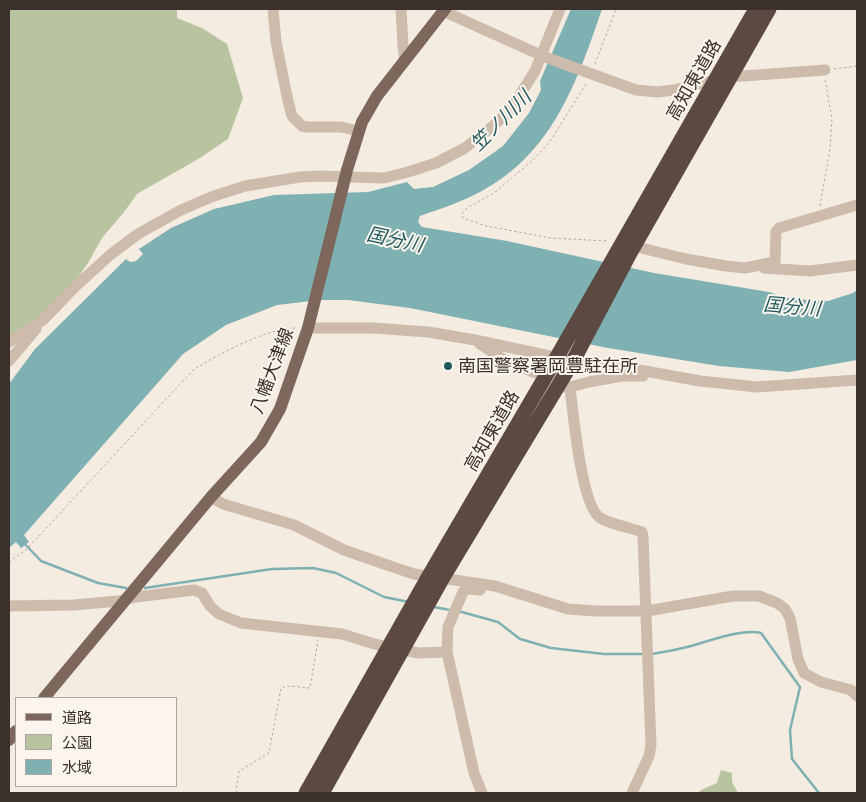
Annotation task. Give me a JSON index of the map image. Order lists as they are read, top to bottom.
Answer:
{
  "streets": {
    "highway": ["高知東道路"],
    "main road": ["八幡大津線"]
  },
  "water": ["笠ノ川川", "国分川"],
  "places": ["南国警察署岡豊駐在所"],
  "legend": ["道路", "公園", "水域"]
}
